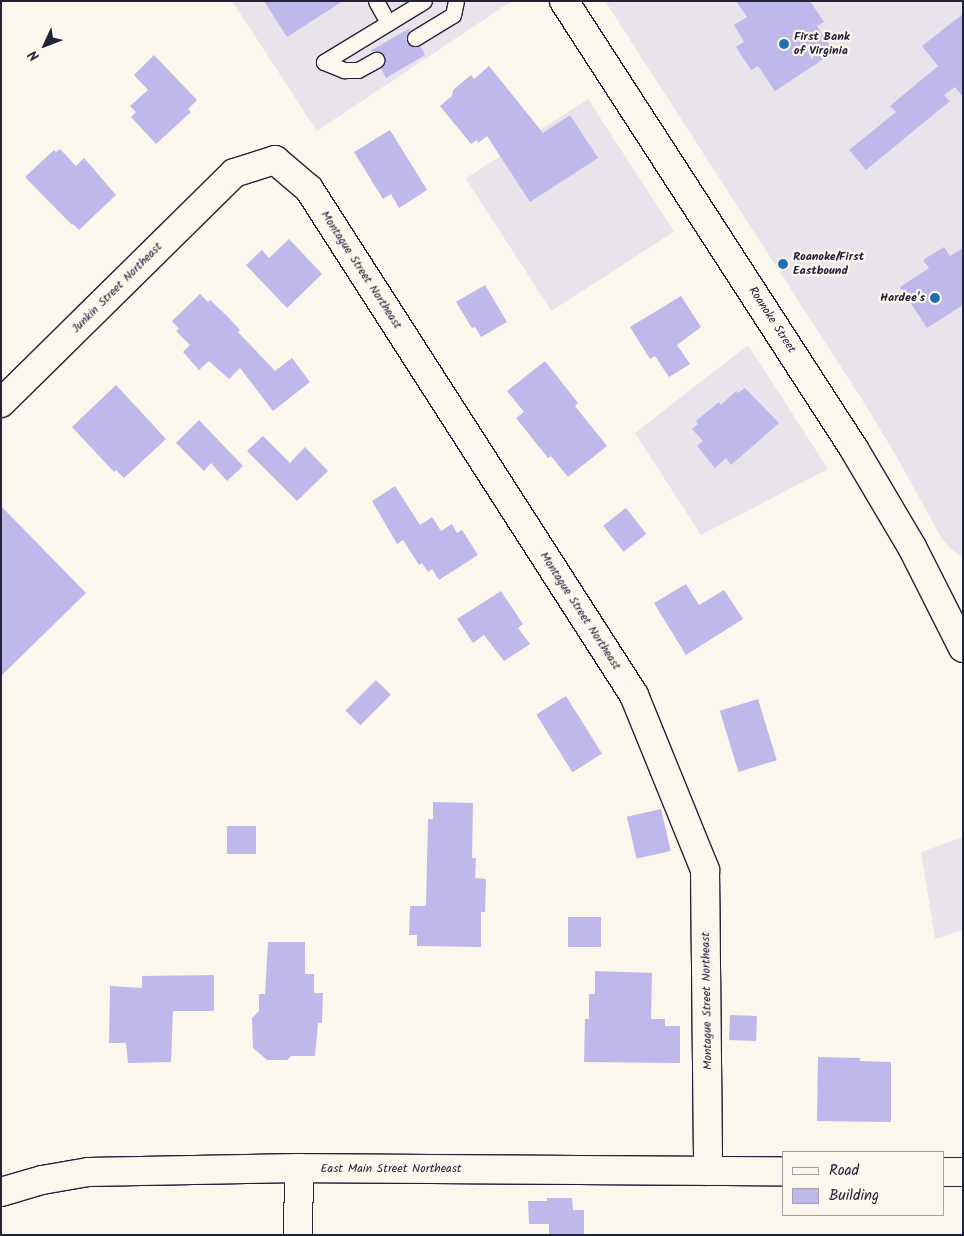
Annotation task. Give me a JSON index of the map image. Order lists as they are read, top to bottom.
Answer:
{
  "streets": {
    "street": [
      "Montague Street Northeast",
      "Junkin Street Northeast",
      "Roanoke Street",
      "East Main Street Northeast"
    ]
  },
  "crossings": [
    ["Montague Street Northeast", "Junkin Street Northeast"],
    ["Montague Street Northeast", "East Main Street Northeast"]
  ],
  "places": ["First Bank of Virginia", "Roanoke/First Eastbound", "Hardee's"],
  "legend": ["Road", "Building"],
  "north": "bottom left"
}
